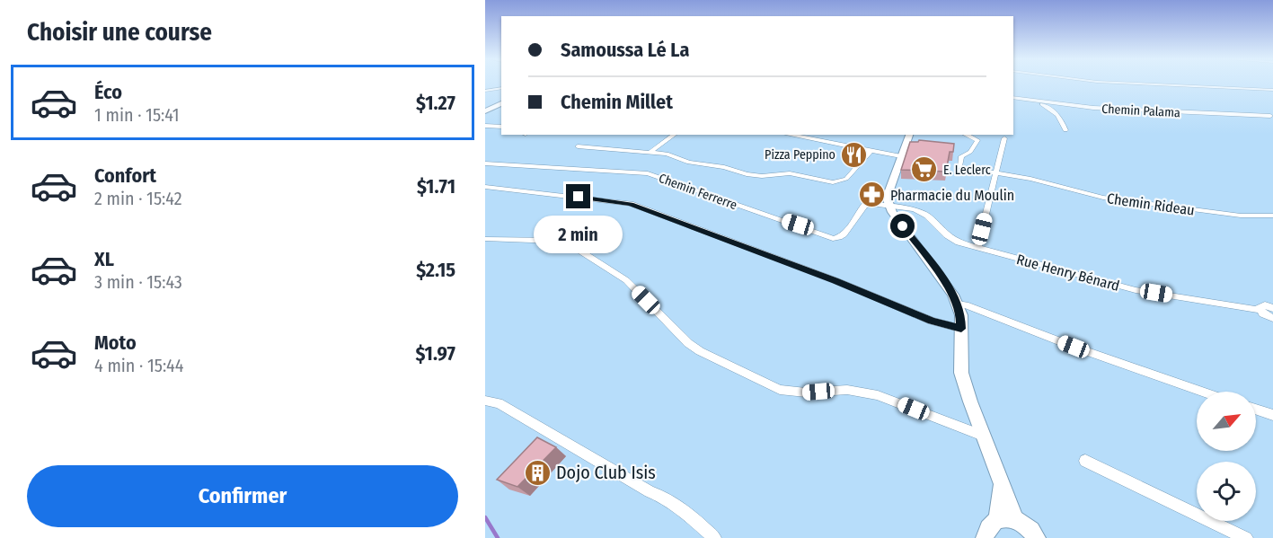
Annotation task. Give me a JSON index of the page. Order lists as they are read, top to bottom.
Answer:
{
  "streets": {
    "street": [
      "Chemin Palama",
      "Chemin Ferrerre",
      "Chemin Rideau",
      "Rue Henry Bénard"
    ]
  },
  "crossings": [
    ["Chemin Ferrerre", "Rue Henry Bénard"]
  ],
  "places": {
    "restaurant": ["Pizza Peppino"],
    "supermarket": ["E. Leclerc"],
    "pharmacy": ["Pharmacie du Moulin"],
    "building": ["Dojo Club Isis"]
  },
  "north": "top right",
  "page": {
    "heading": "Choisir une course",
    "banner": ["Samoussa Lé La", "Chemin Millet"],
    "list": [
      {
        "name": "Éco",
        "note": "1 min · 15:41",
        "value": "$1.27"
      },
      {
        "name": "Confort",
        "note": "2 min · 15:42",
        "value": "$1.71"
      },
      {
        "name": "XL",
        "note": "3 min · 15:43",
        "value": "$2.15"
      },
      {
        "name": "Moto",
        "note": "4 min · 15:44",
        "value": "$1.97"
      }
    ],
    "bubble": "2 min",
    "buttons": "Confirmer"
  }
}
